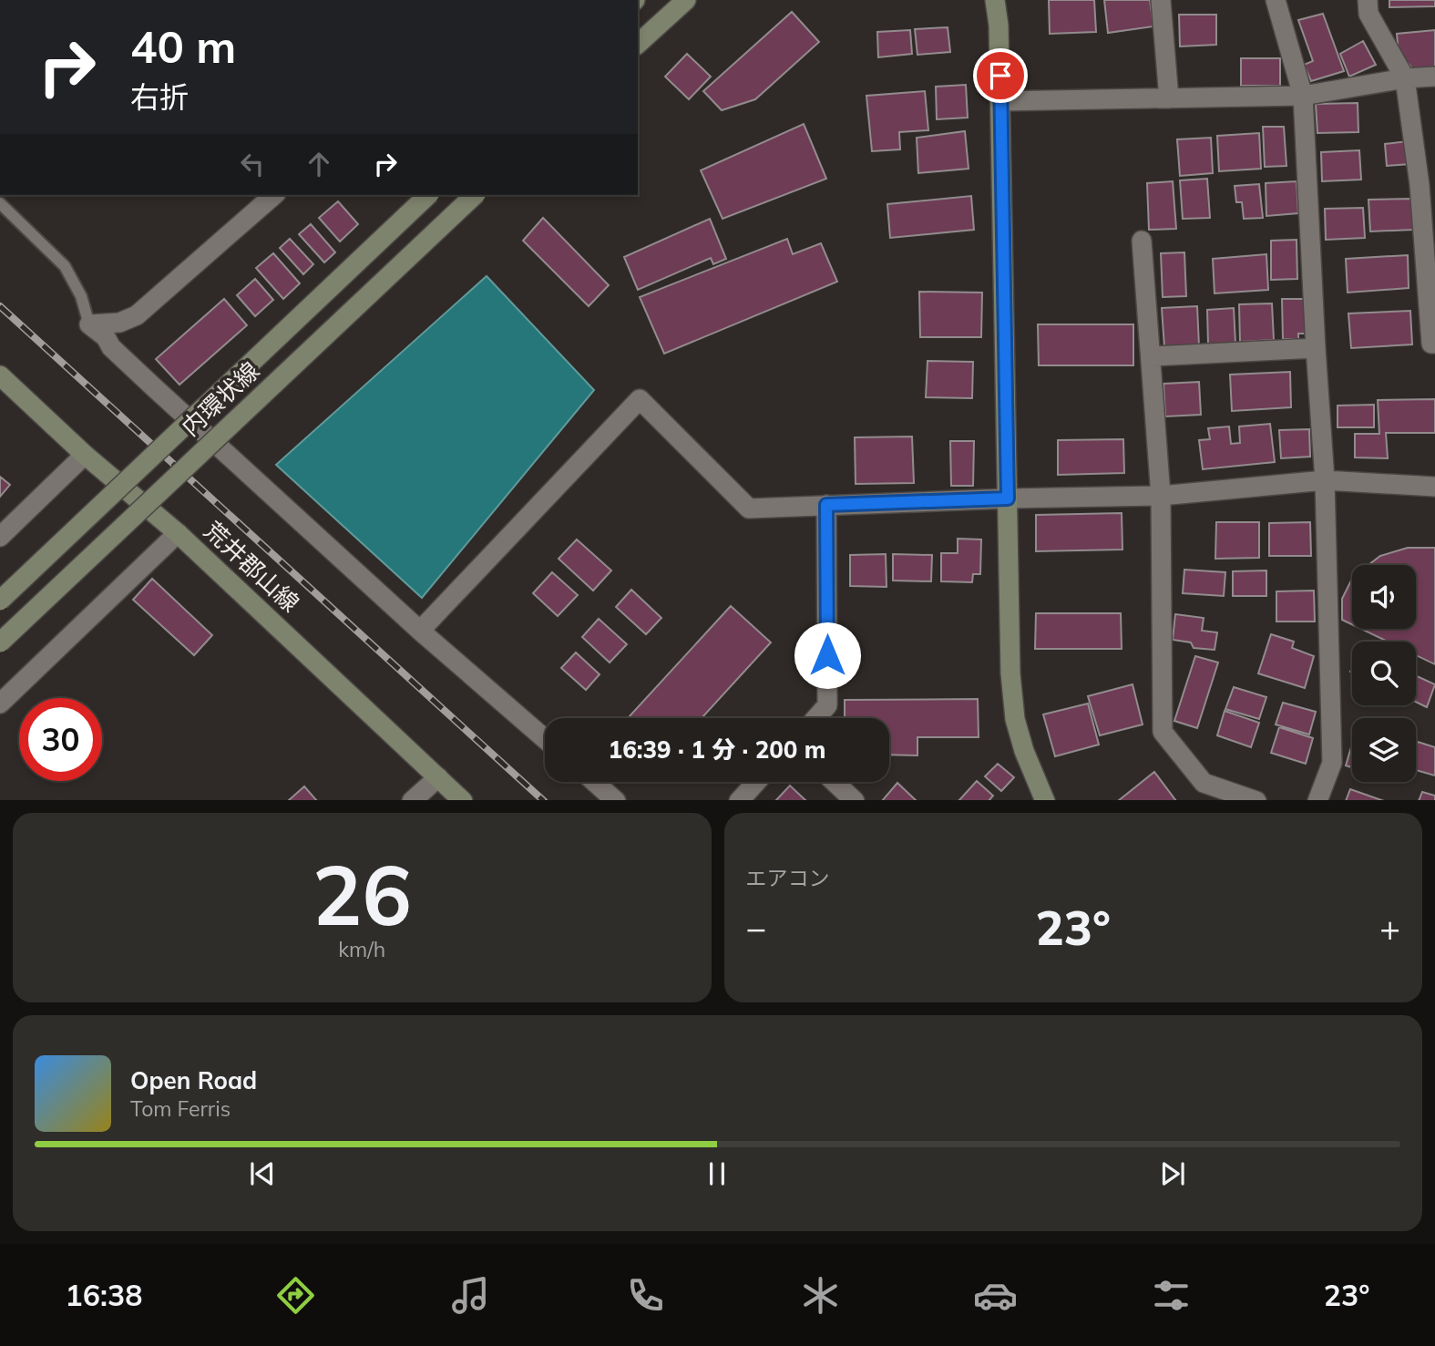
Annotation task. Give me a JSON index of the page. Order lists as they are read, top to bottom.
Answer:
{
  "streets": {
    "street": ["内環状線", "荒井郡山線"]
  },
  "page": {
    "turn": ["40 m", "右折"],
    "limit": "30",
    "trip": "16:39 · 1 分 · 200 m",
    "tile": [
      ["26", "km/h"],
      "エアコン"
    ],
    "heat": ["−", "23°", "+"],
    "song": ["Open Road", "Tom Ferris"],
    "tabs": ["16:38", "23°"]
  }
}
